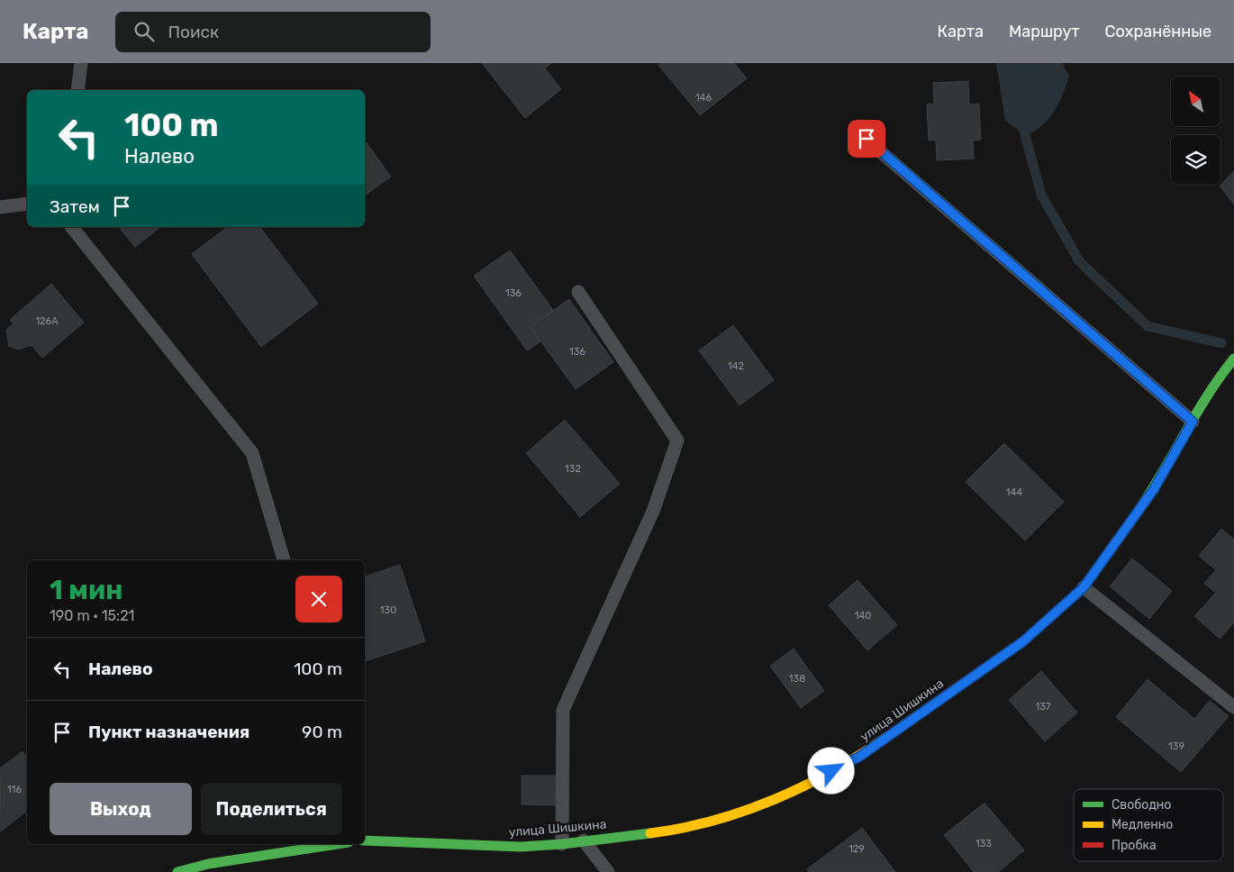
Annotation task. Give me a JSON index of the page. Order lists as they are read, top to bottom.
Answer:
{
  "streets": {
    "street": ["улица Шишкина"]
  },
  "house_numbers": [
    "146",
    "136",
    "126А",
    "136",
    "142",
    "132",
    "144",
    "130",
    "140",
    "138",
    "137",
    "139",
    "116",
    "133",
    "129"
  ],
  "legend": ["Свободно", "Медленно", "Пробка"],
  "north": "top left",
  "page": {
    "header": "Карта",
    "search": "Поиск",
    "nav": ["Карта", "Маршрут", "Сохранённые"],
    "turn": ["100 m", "Налево"],
    "then": "Затем",
    "heading": ["1 мин", "190 m · 15:21"],
    "list": [
      {
        "name": "Налево",
        "value": "100 m"
      },
      {
        "name": "Пункт назначения",
        "value": "90 m"
      }
    ],
    "buttons": ["Выход", "Поделиться"]
  }
}
